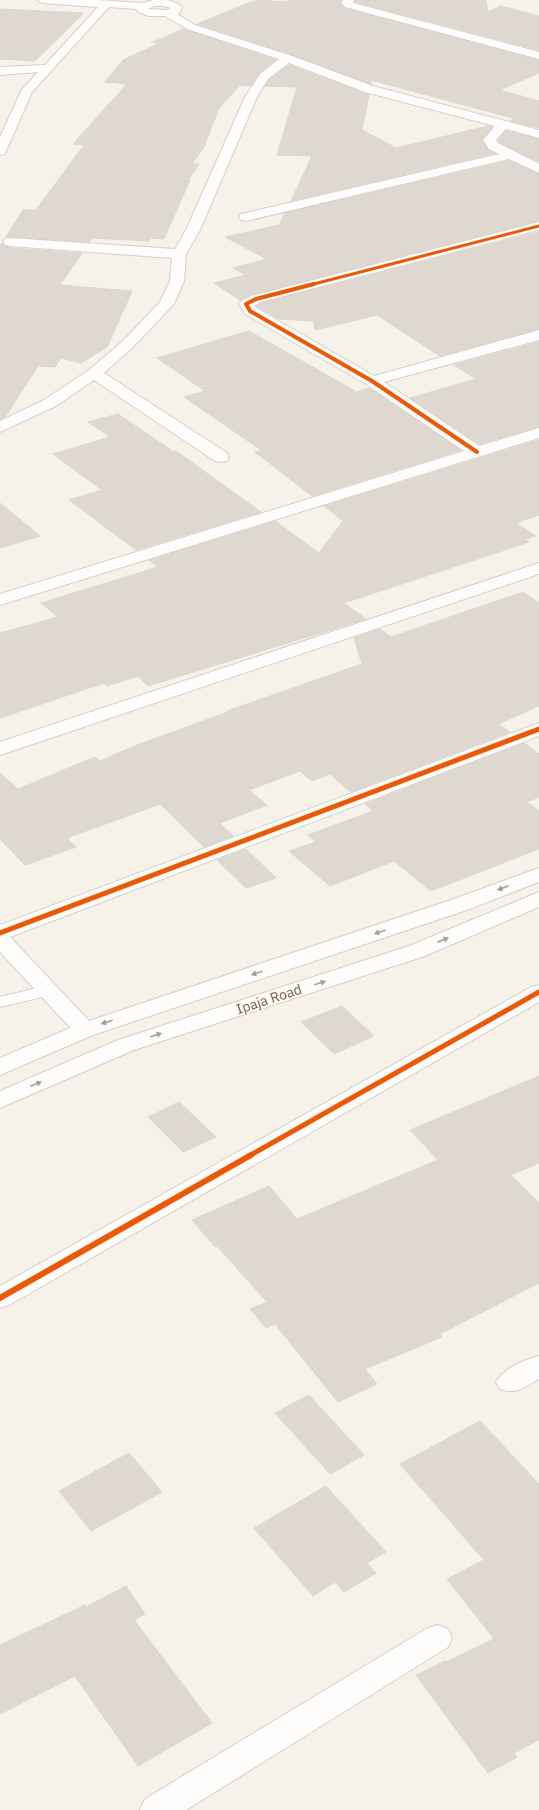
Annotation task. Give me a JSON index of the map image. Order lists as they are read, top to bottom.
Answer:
{
  "streets": {
    "street": ["Ipaja Road"]
  }
}
